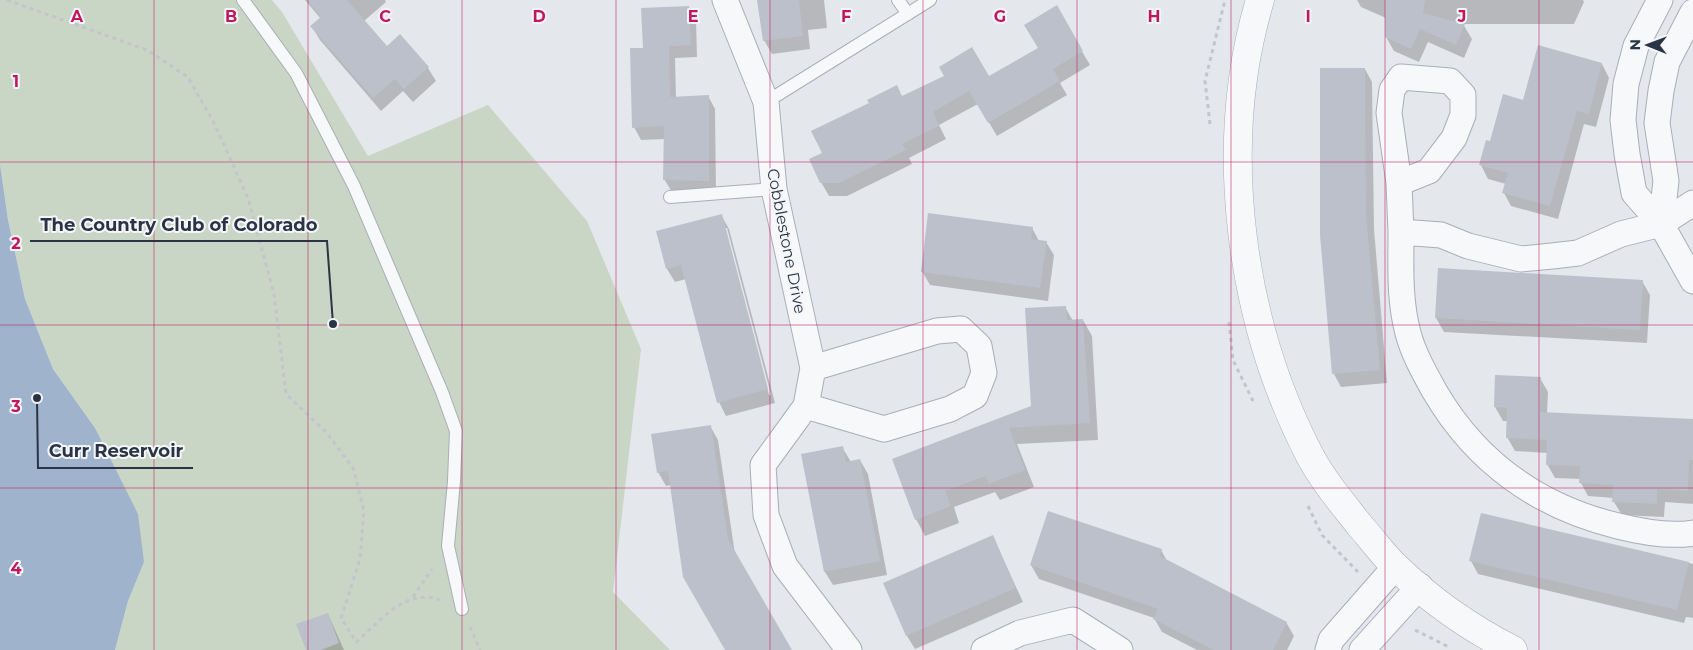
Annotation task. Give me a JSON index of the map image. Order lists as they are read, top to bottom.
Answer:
{
  "streets": {
    "street": ["Cobblestone Drive"]
  },
  "places": ["The Country Club of Colorado", "Curr Reservoir"],
  "north": "left",
  "grid": {
    "columns": [
      "A",
      "B",
      "C",
      "D",
      "E",
      "F",
      "G",
      "H",
      "I",
      "J"
    ],
    "rows": [
      "1",
      "2",
      "3",
      "4"
    ]
  }
}
